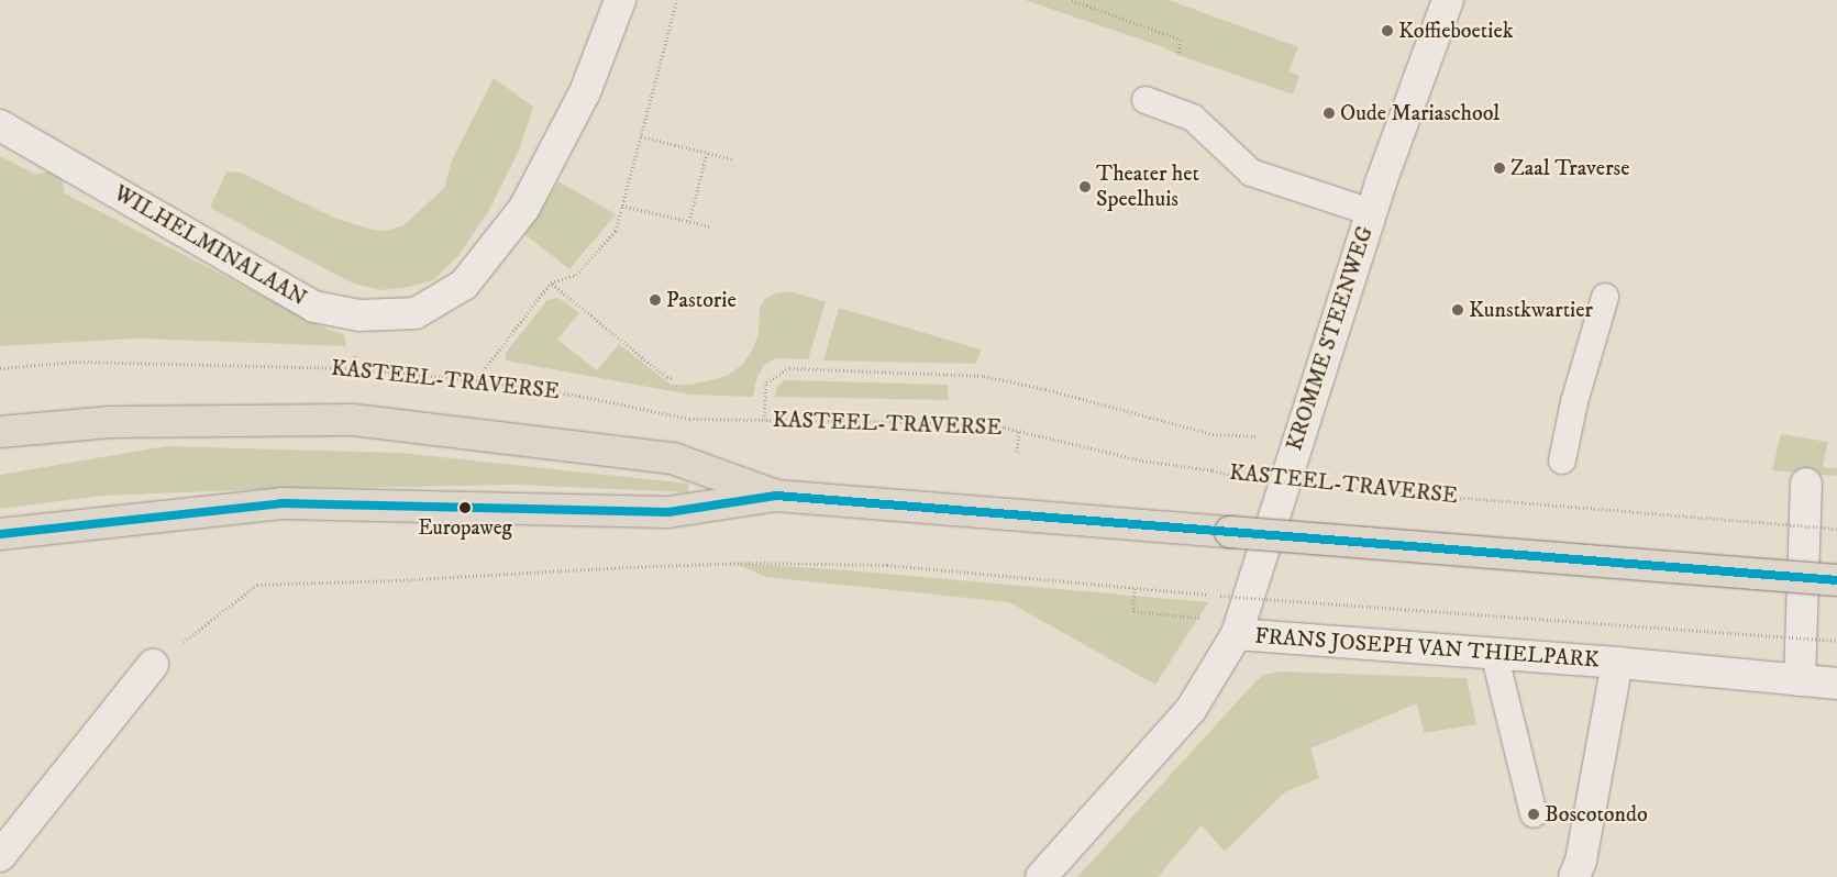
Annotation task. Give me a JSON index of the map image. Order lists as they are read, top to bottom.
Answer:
{
  "streets": {
    "street": ["WILHELMINALAAN", "KROMME STEENWEG", "FRANS JOSEPH VAN THIELPARK"],
    "path": ["KASTEEL-TRAVERSE"]
  },
  "crossings": [
    ["KROMME STEENWEG", "FRANS JOSEPH VAN THIELPARK"]
  ],
  "places": [
    "Koffieboetiek",
    "Oude Mariaschool",
    "Zaal Traverse",
    "Theater het Speelhuis",
    "Pastorie",
    "Kunstkwartier",
    "Europaweg",
    "Boscotondo"
  ]
}
